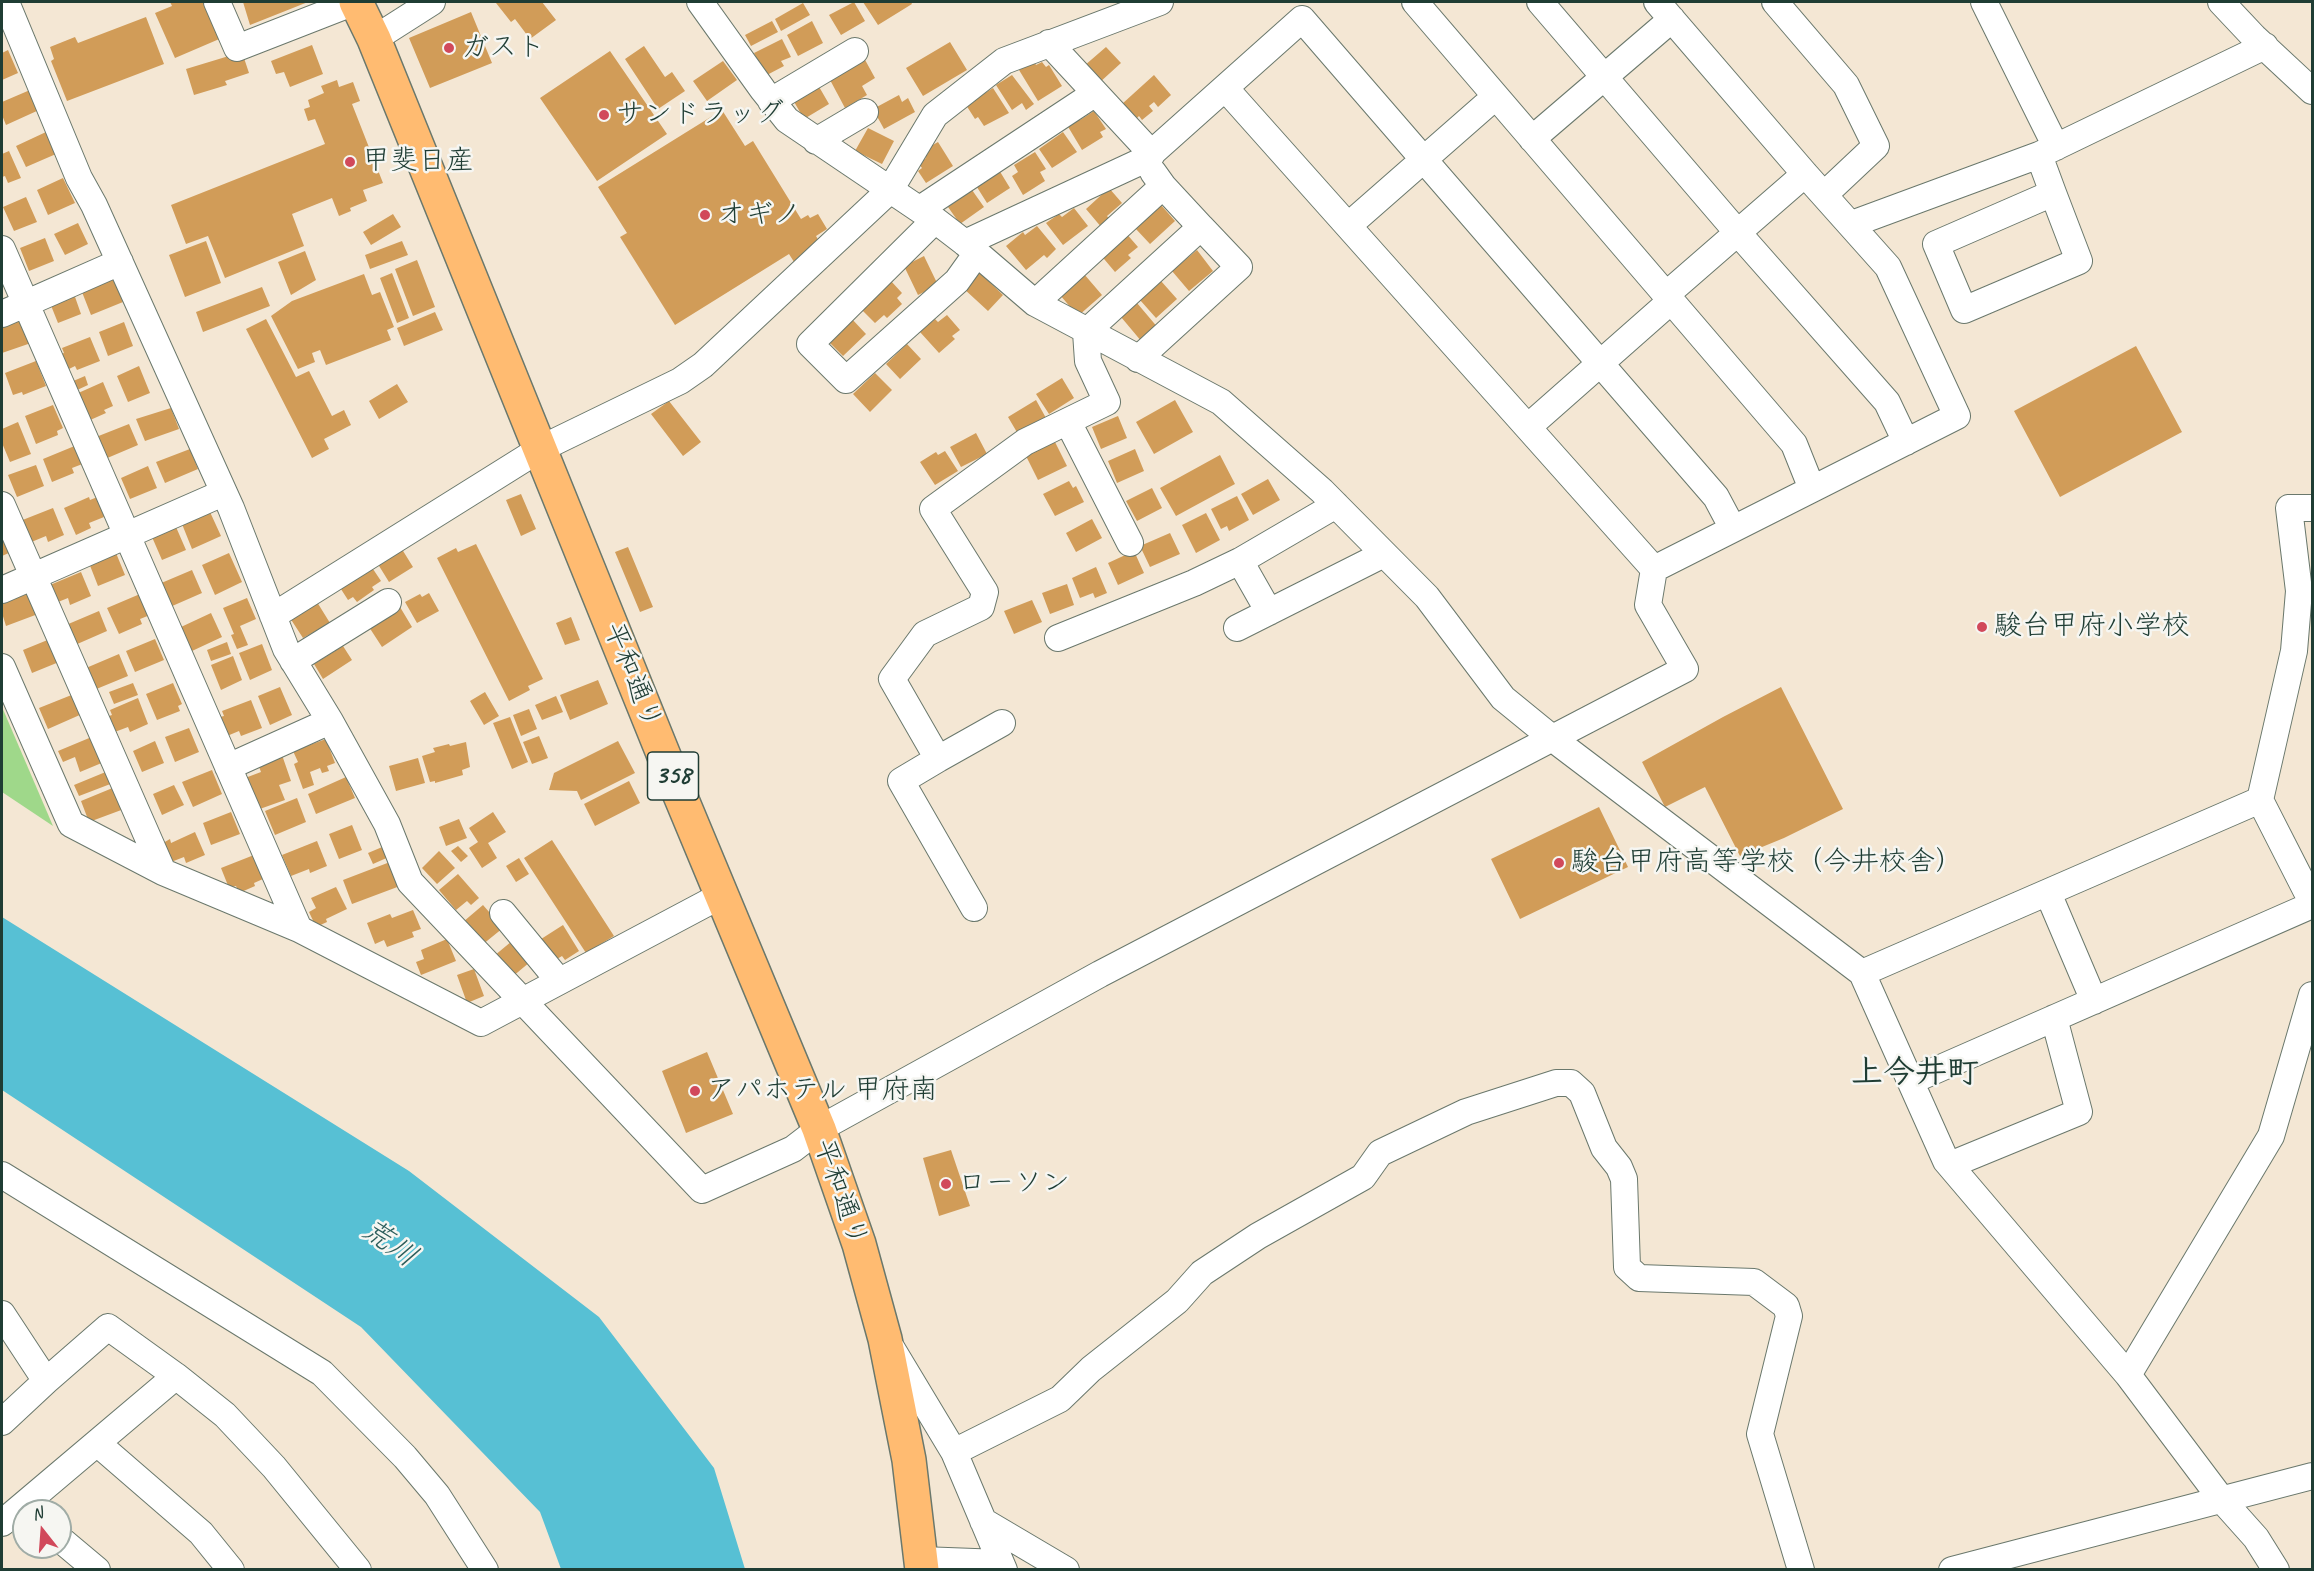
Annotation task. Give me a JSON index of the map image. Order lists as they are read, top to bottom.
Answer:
{
  "streets": {
    "highway": ["平和通り", "358"]
  },
  "districts": ["上今井町"],
  "water": ["荒川"],
  "places": [
    "ガスト",
    "サンドラッグ",
    "甲斐日産",
    "オギノ",
    "駿台甲府小学校",
    "駿台甲府高等学校（今井校舎）",
    "アパホテル 甲府南",
    "ローソン"
  ],
  "north": "top"
}
